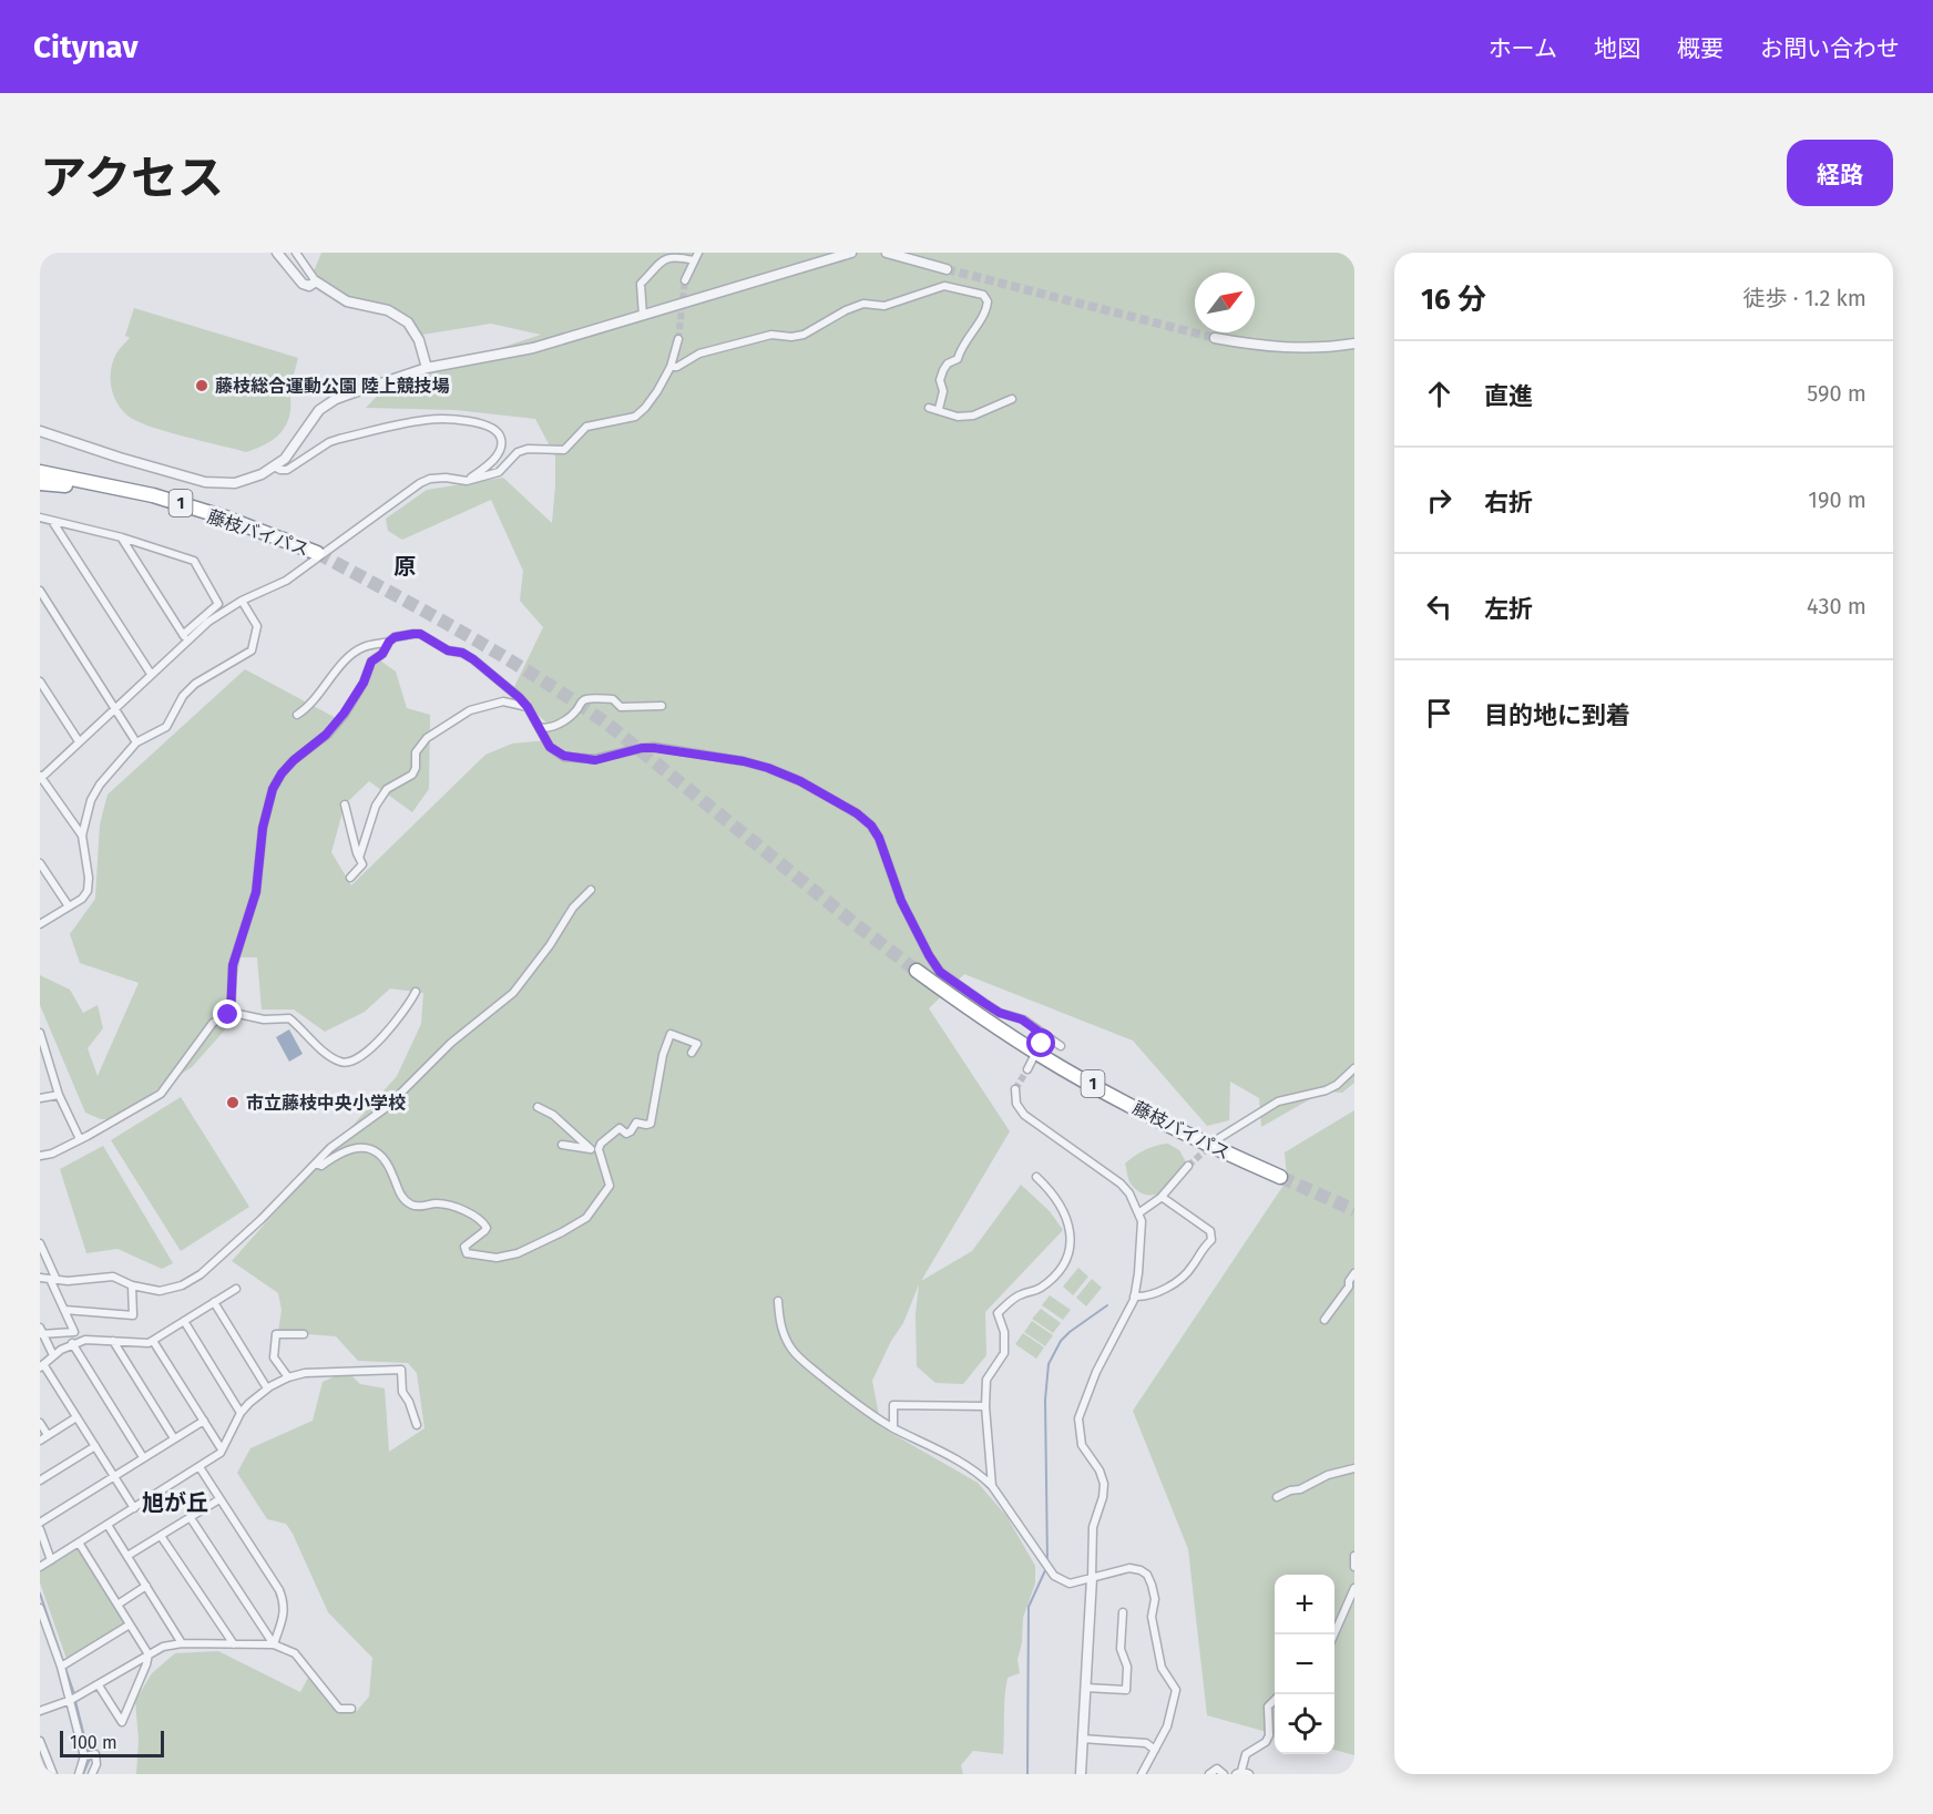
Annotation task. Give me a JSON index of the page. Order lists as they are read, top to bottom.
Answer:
{
  "streets": {
    "highway": ["1", "藤枝バイパス"]
  },
  "districts": ["原", "旭が丘"],
  "places": ["藤枝総合運動公園 陸上競技場", "市立藤枝中央小学校"],
  "scale_bar": "100 m",
  "north": "top right",
  "page": {
    "header": "Citynav",
    "nav": [
      "ホーム",
      "地図",
      "概要",
      "お問い合わせ"
    ],
    "title": "アクセス",
    "buttons": "経路",
    "heading": ["16 分", "徒歩 · 1.2 km"],
    "list": [
      ["直進", "590 m"],
      ["右折", "190 m"],
      ["左折", "430 m"],
      "目的地に到着"
    ],
    "map_buttons": ["+", "−"],
    "scale": "100 m"
  }
}
